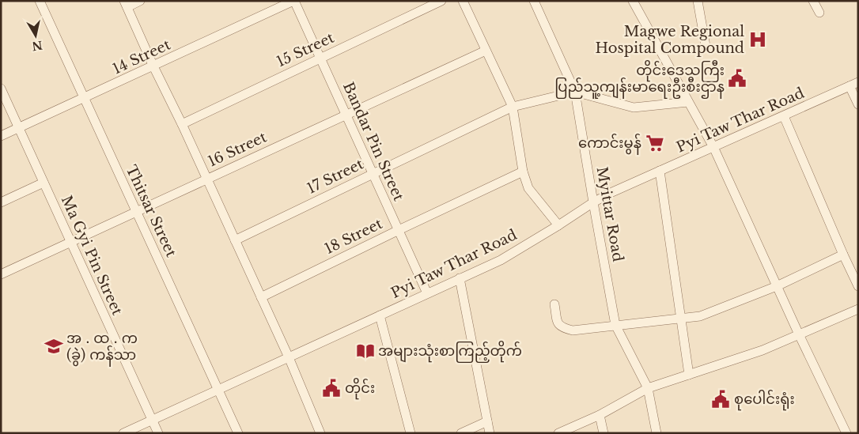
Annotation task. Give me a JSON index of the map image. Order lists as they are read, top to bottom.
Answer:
{
  "streets": {
    "street": [
      "15 Street",
      "14 Street",
      "Pyi Taw Thar Road",
      "Bandar Pin Street",
      "16 Street",
      "17 Street",
      "Thitsar Street",
      "Myittar Road",
      "18 Street",
      "Ma Gyi Pin Street"
    ]
  },
  "crossings": [
    ["15 Street", "Bandar Pin Street"],
    ["14 Street", "Bandar Pin Street"],
    ["14 Street", "Thitsar Street"],
    ["14 Street", "Ma Gyi Pin Street"],
    ["Pyi Taw Thar Road", "Bandar Pin Street"],
    ["Pyi Taw Thar Road", "Thitsar Street"],
    ["Pyi Taw Thar Road", "Myittar Road"],
    ["Pyi Taw Thar Road", "Ma Gyi Pin Street"],
    ["Bandar Pin Street", "16 Street"],
    ["Bandar Pin Street", "17 Street"],
    ["Bandar Pin Street", "18 Street"],
    ["16 Street", "Thitsar Street"],
    ["16 Street", "Ma Gyi Pin Street"],
    ["17 Street", "Myittar Road"]
  ],
  "places": {
    "hospital": ["Magwe Regional Hospital Compound"],
    "public building": ["တိုင်းဒေသကြီး ပြည်သူ့ကျန်းမာရေးဦးစီးဌာန", "တိုင်း", "စုပေါင်းရုံး"],
    "supermarket": ["ကောင်းမွန်"],
    "school or university": ["အ . ထ . က (ခွဲ) ကန်သာ"],
    "library": ["အများသုံးစာကြည့်တိုက်"]
  },
  "north": "bottom"
}
